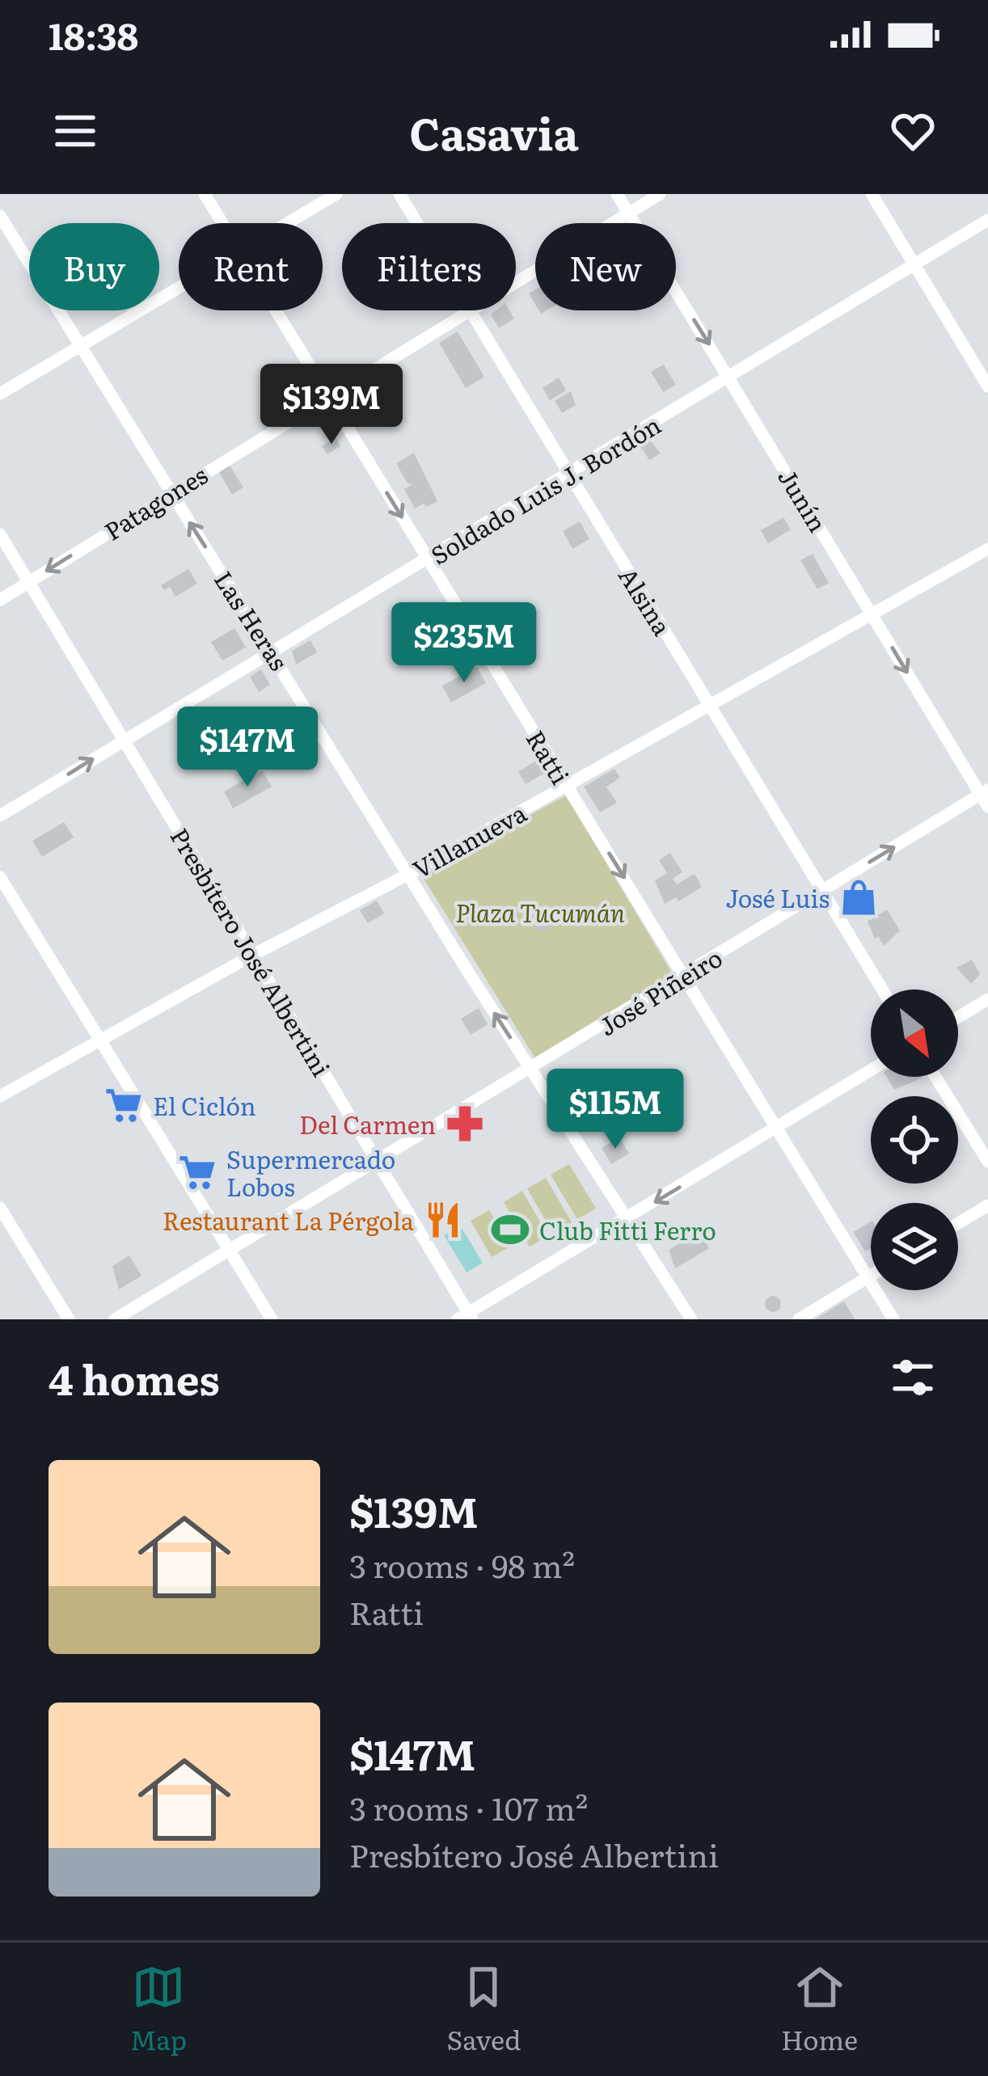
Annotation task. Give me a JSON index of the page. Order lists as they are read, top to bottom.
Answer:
{
  "streets": {
    "street": [
      "Soldado Luis J. Bordón",
      "Junín",
      "Patagones",
      "Alsina",
      "Las Heras",
      "Ratti",
      "Villanueva",
      "Presbítero José Albertini",
      "José Piñeiro"
    ]
  },
  "crossings": [
    ["Soldado Luis J. Bordón", "Junín"],
    ["Soldado Luis J. Bordón", "Alsina"],
    ["Soldado Luis J. Bordón", "Las Heras"],
    ["Soldado Luis J. Bordón", "Ratti"],
    ["Soldado Luis J. Bordón", "Presbítero José Albertini"],
    ["Junín", "Patagones"],
    ["Junín", "Villanueva"],
    ["Junín", "José Piñeiro"],
    ["Patagones", "Alsina"],
    ["Patagones", "Las Heras"],
    ["Patagones", "Ratti"],
    ["Patagones", "Presbítero José Albertini"],
    ["Alsina", "Villanueva"],
    ["Alsina", "José Piñeiro"],
    ["Las Heras", "Villanueva"],
    ["Las Heras", "José Piñeiro"],
    ["Ratti", "Villanueva"],
    ["Ratti", "José Piñeiro"],
    ["Villanueva", "Presbítero José Albertini"],
    ["Presbítero José Albertini", "José Piñeiro"]
  ],
  "one_way": ["Junín"],
  "parks": ["Plaza Tucumán"],
  "places": {
    "shop": ["José Luis"],
    "supermarket": ["El Ciclón", "Supermercado Lobos"],
    "pharmacy": ["Del Carmen"],
    "restaurant": ["Restaurant La Pérgola"],
    "sports": ["Club Fitti Ferro"]
  },
  "north": "bottom right",
  "page": {
    "status": "18:38",
    "header": "Casavia",
    "chip": [
      "Buy",
      "Rent",
      "Filters",
      "New"
    ],
    "price": [
      "$139M",
      "$235M",
      "$147M",
      "$115M"
    ],
    "heading": "4 homes",
    "list": [
      {
        "name": "$139M",
        "note": "3 rooms · 98 m² · Ratti"
      },
      {
        "name": "$147M",
        "note": "3 rooms · 107 m² · Presbítero José Albertini"
      }
    ],
    "tabs": ["Map", "Saved", "Home"]
  }
}
